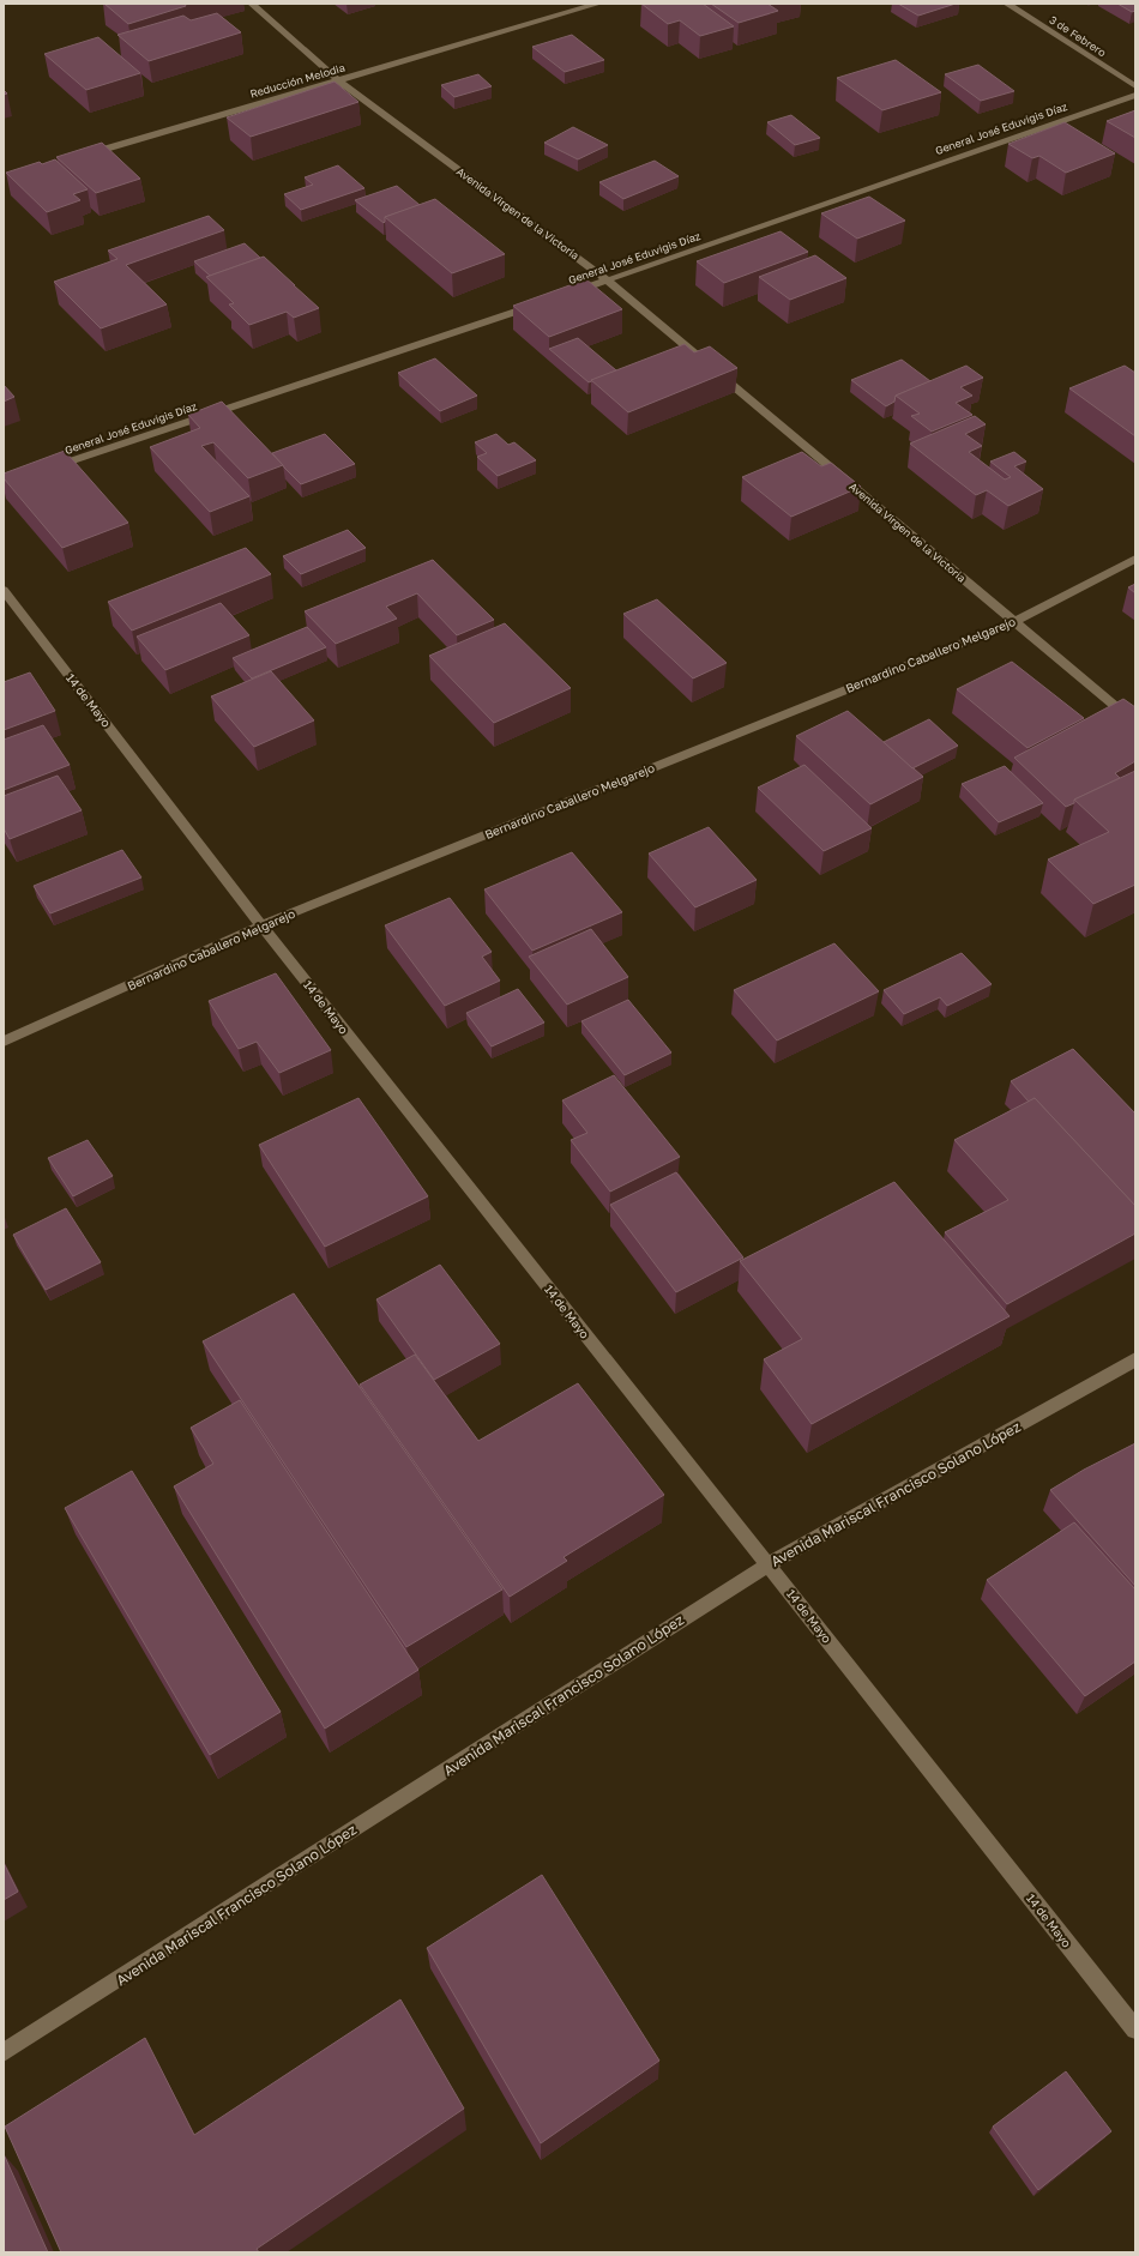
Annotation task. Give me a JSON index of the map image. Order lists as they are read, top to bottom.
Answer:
{
  "streets": {
    "street": [
      "3 de Febrero",
      "Reducción Melodia",
      "General José Eduvigis Díaz",
      "Avenida Virgen de la Victoria",
      "Bernardino Caballero Melgarejo",
      "14 de Mayo",
      "Avenida Mariscal Francisco Solano López"
    ]
  },
  "crossings": [
    ["Reducción Melodia", "Avenida Virgen de la Victoria"],
    ["General José Eduvigis Díaz", "Avenida Virgen de la Victoria"],
    ["Avenida Virgen de la Victoria", "Bernardino Caballero Melgarejo"],
    ["Bernardino Caballero Melgarejo", "14 de Mayo"],
    ["14 de Mayo", "Avenida Mariscal Francisco Solano López"]
  ]
}
